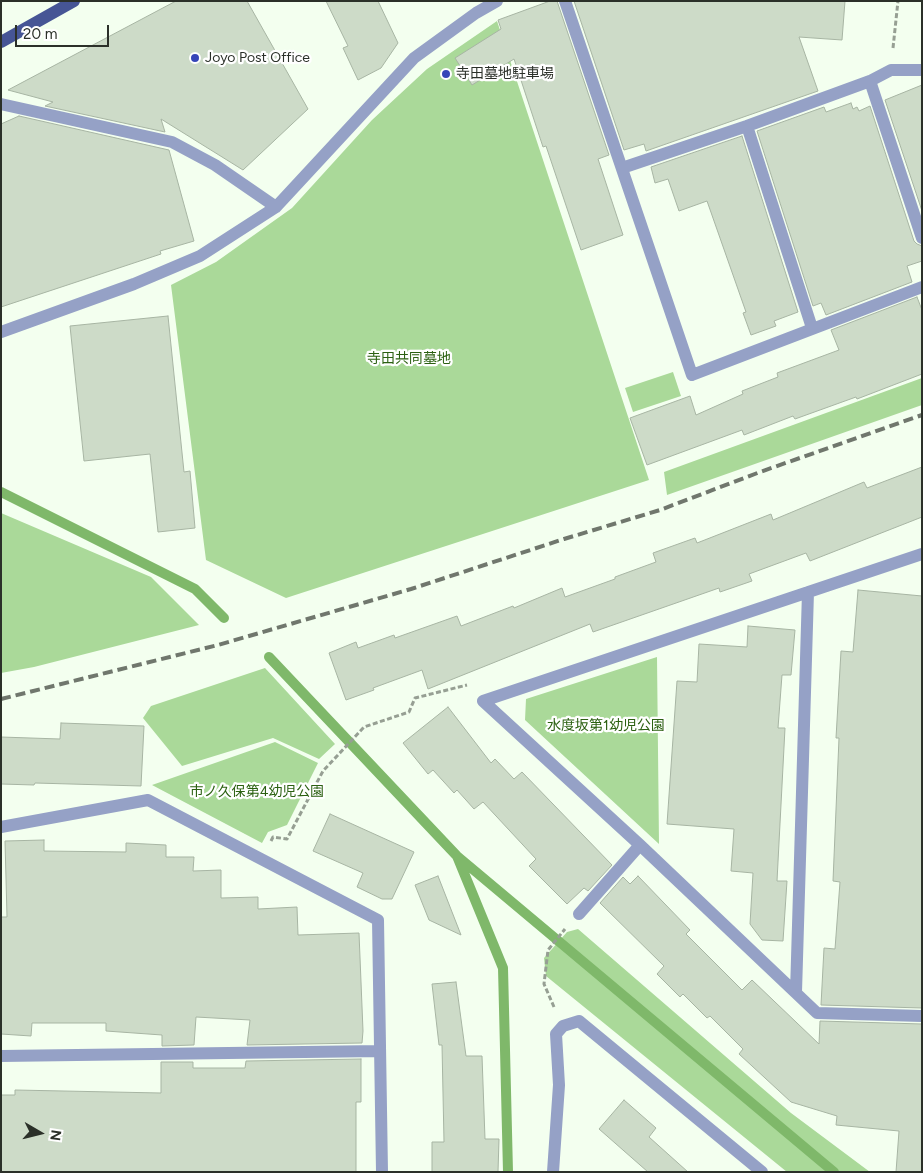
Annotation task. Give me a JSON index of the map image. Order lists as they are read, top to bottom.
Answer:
{
  "parks": ["寺田共同墓地", "水度坂第1幼児公園", "市ノ久保第4幼児公園"],
  "places": ["Joyo Post Office", "寺田墓地駐車場"],
  "scale_bar": "20 m",
  "north": "right"
}
